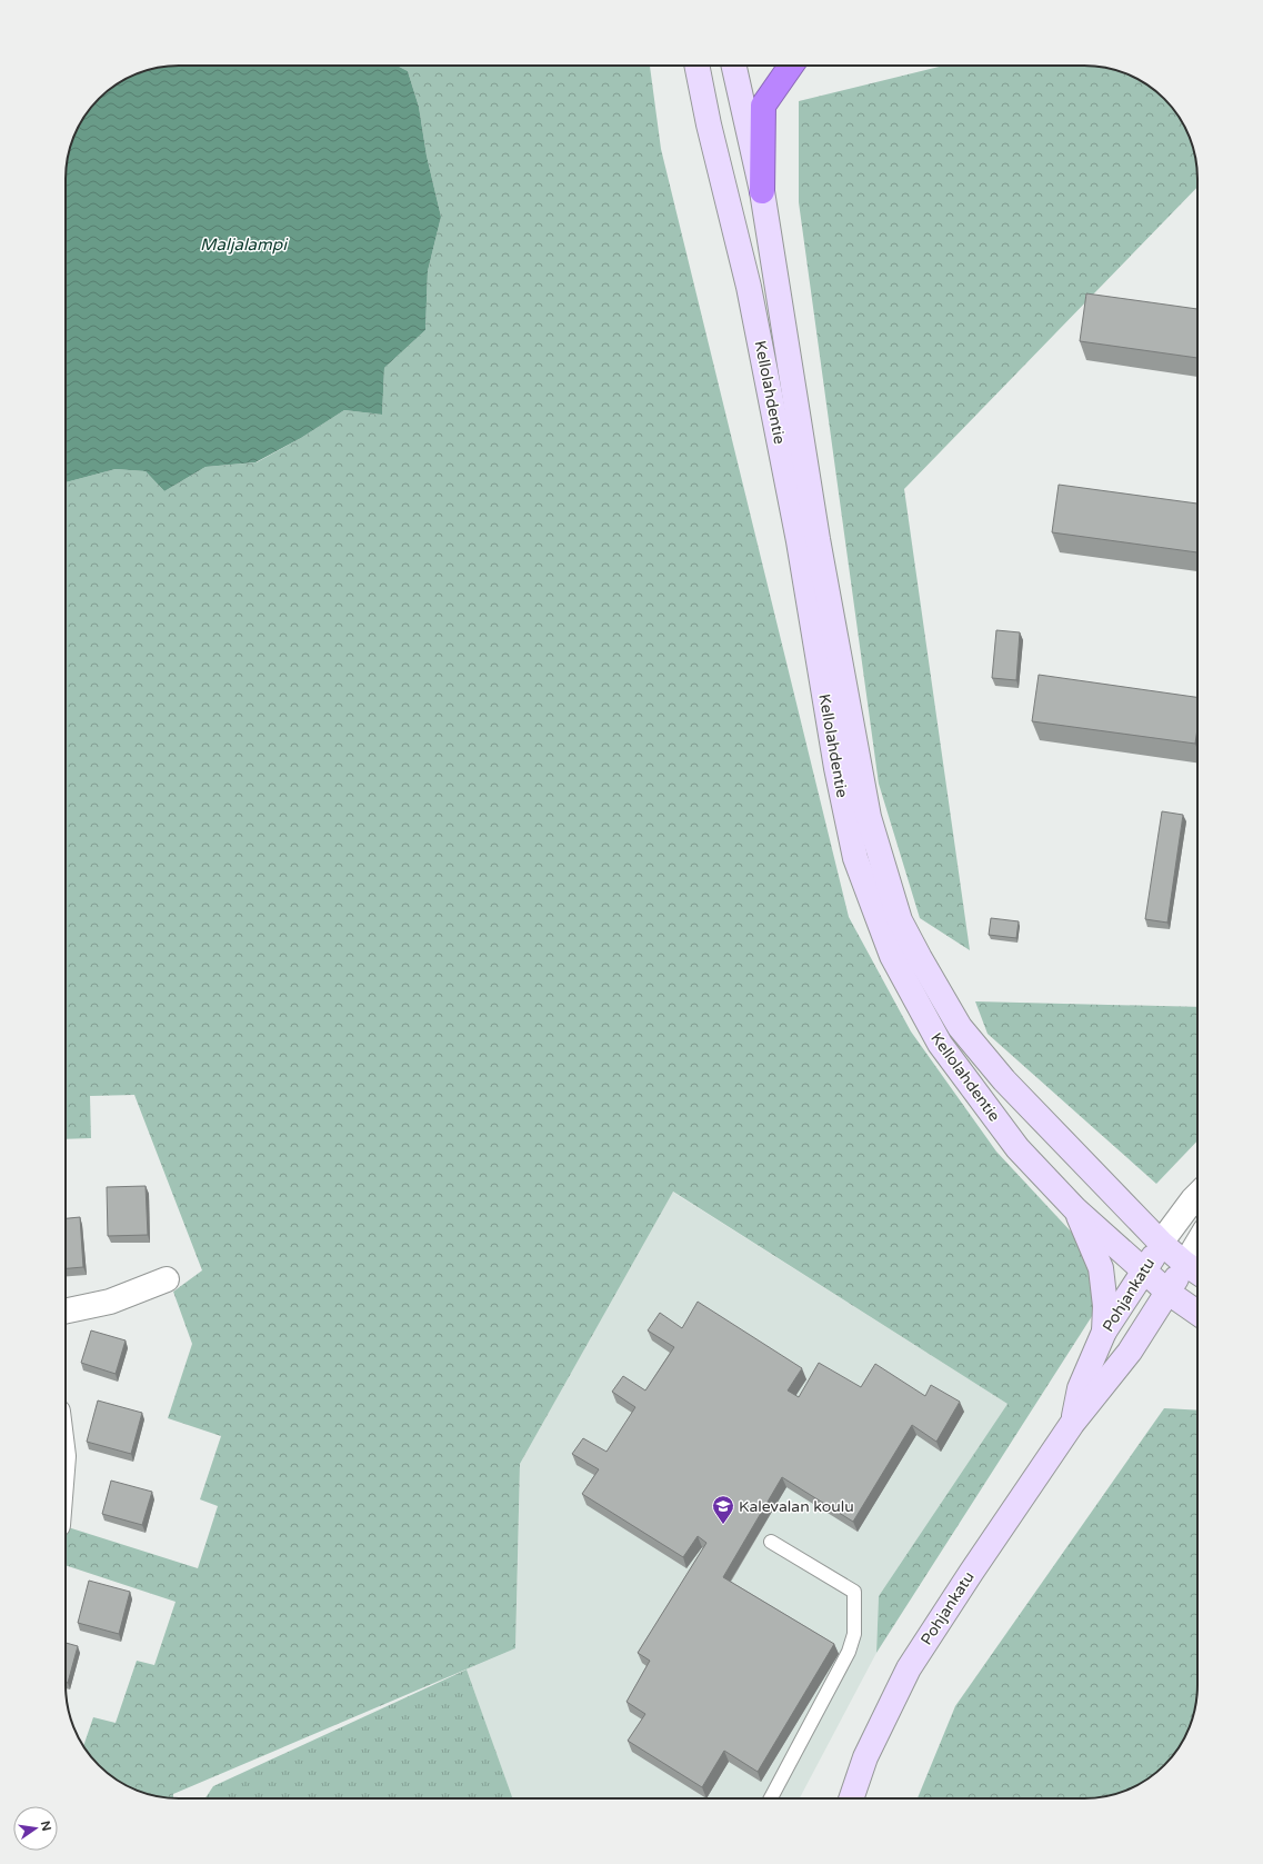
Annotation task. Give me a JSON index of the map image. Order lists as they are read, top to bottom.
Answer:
{
  "streets": {
    "main road": ["Kellolahdentie", "Pohjankatu"]
  },
  "crossings": [
    ["Kellolahdentie", "Pohjankatu"]
  ],
  "water": ["Maljalampi"],
  "places": {
    "school or university": ["Kalevalan koulu"]
  },
  "north": "right"
}
